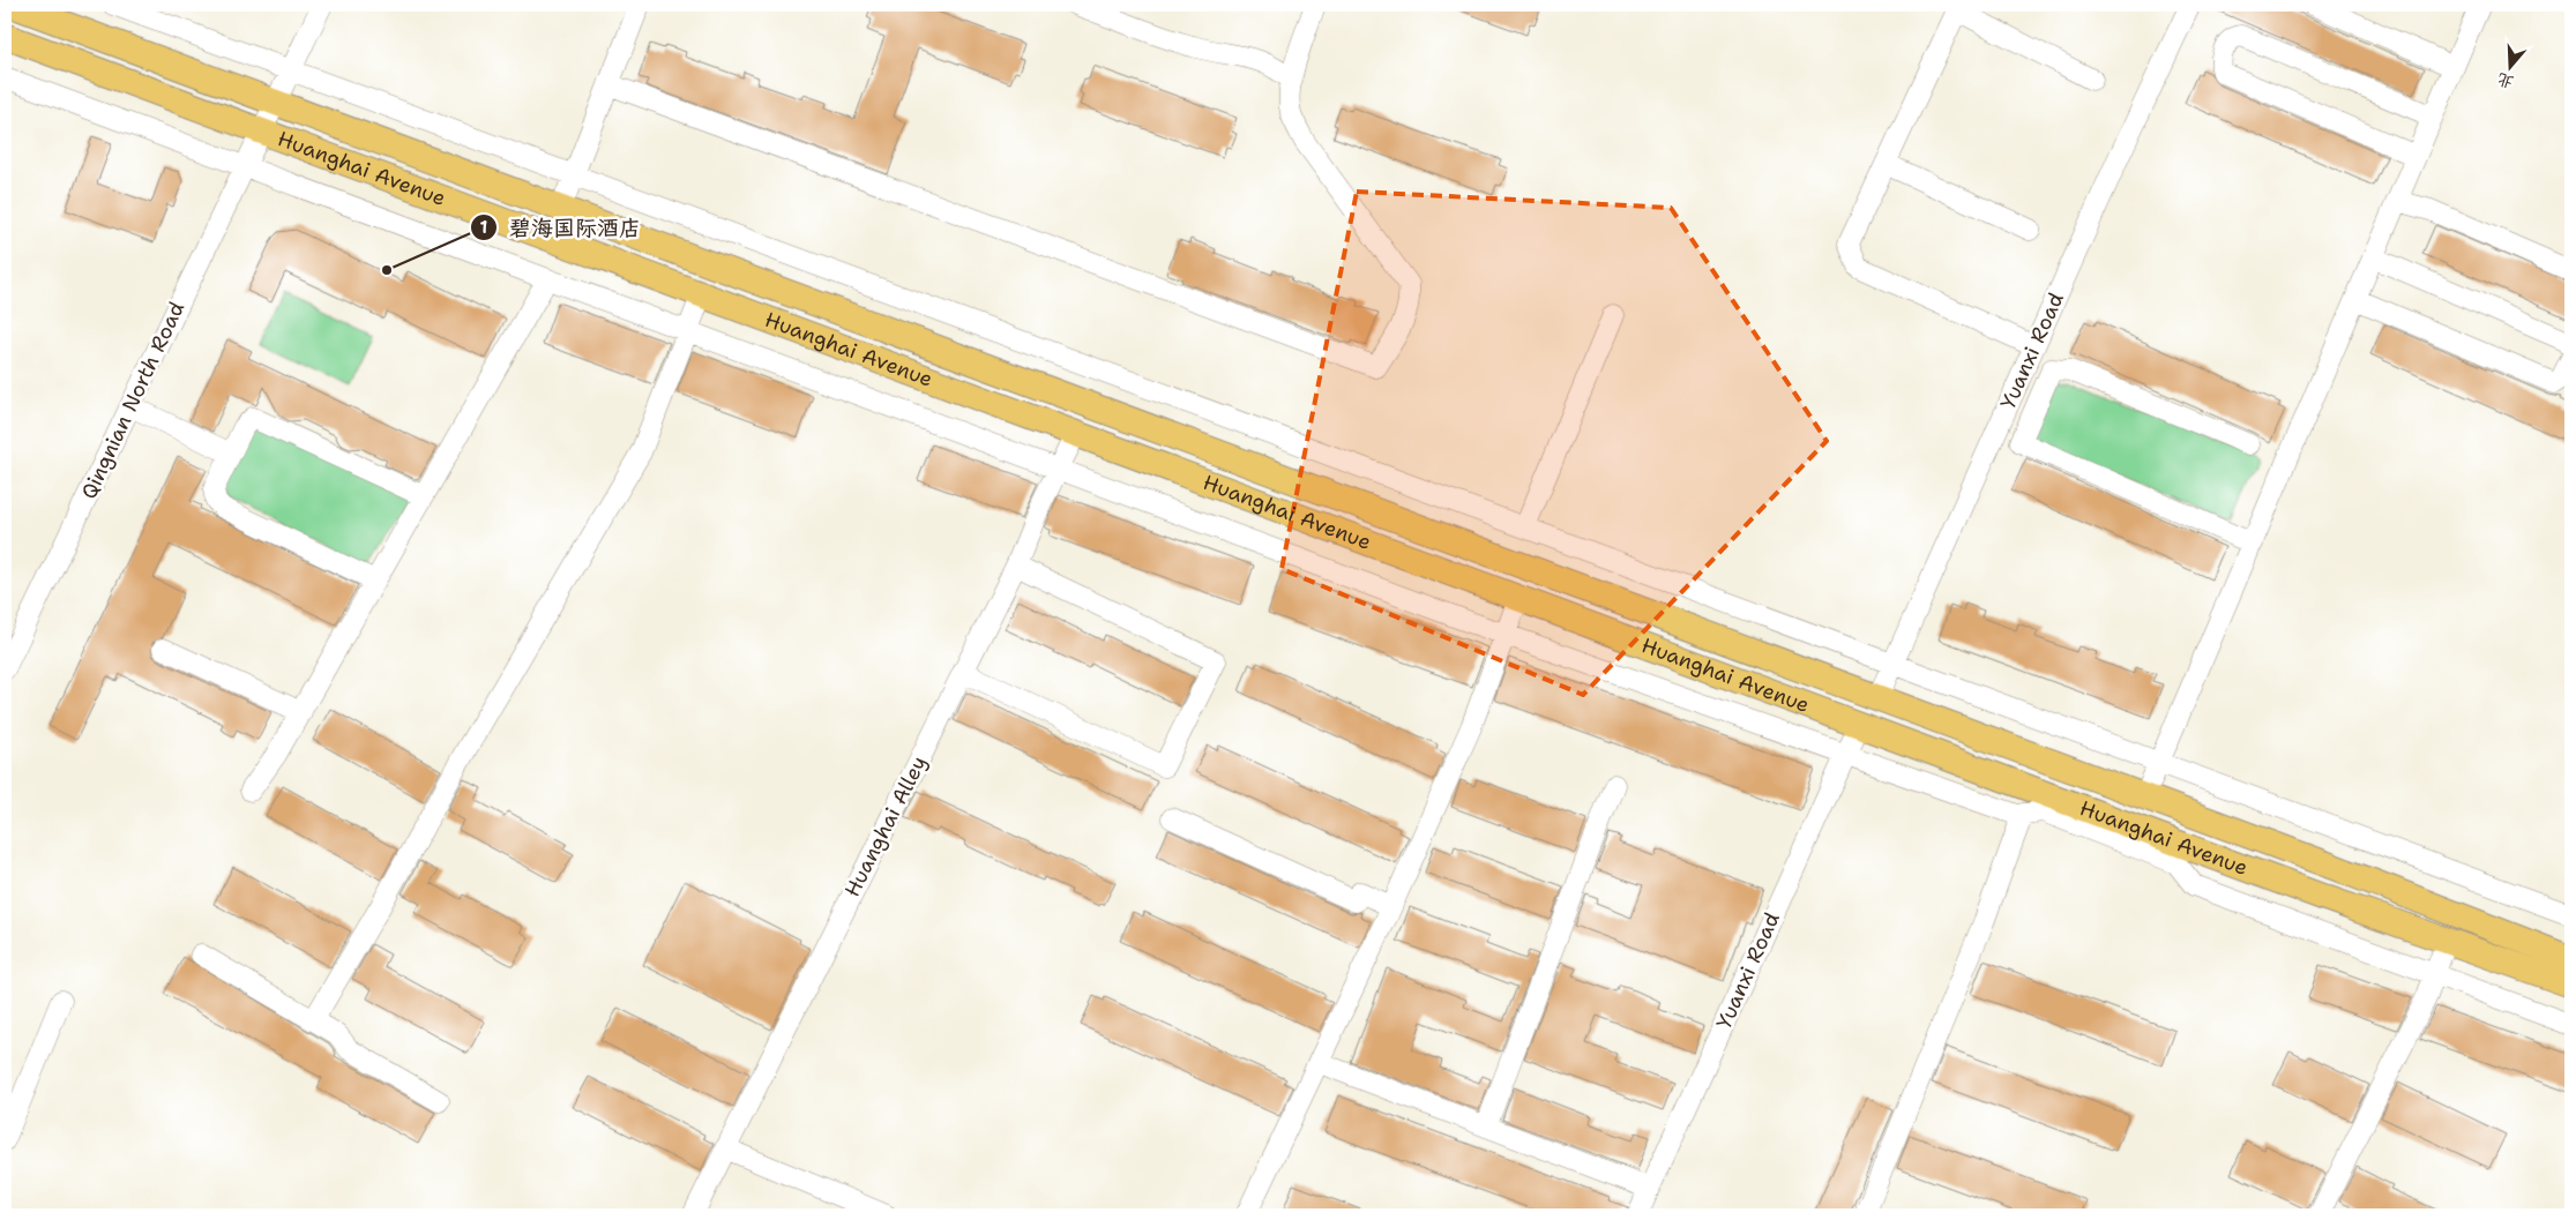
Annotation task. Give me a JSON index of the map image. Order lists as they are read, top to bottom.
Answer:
{
  "streets": {
    "main road": ["Huanghai Avenue"],
    "street": ["Yuanxi Road", "Qingnian North Road", "Huanghai Alley"]
  },
  "crossings": [
    ["Huanghai Avenue", "Yuanxi Road"],
    ["Huanghai Avenue", "Qingnian North Road"],
    ["Huanghai Avenue", "Huanghai Alley"]
  ],
  "places": ["碧海国际酒店"],
  "north": "bottom"
}
